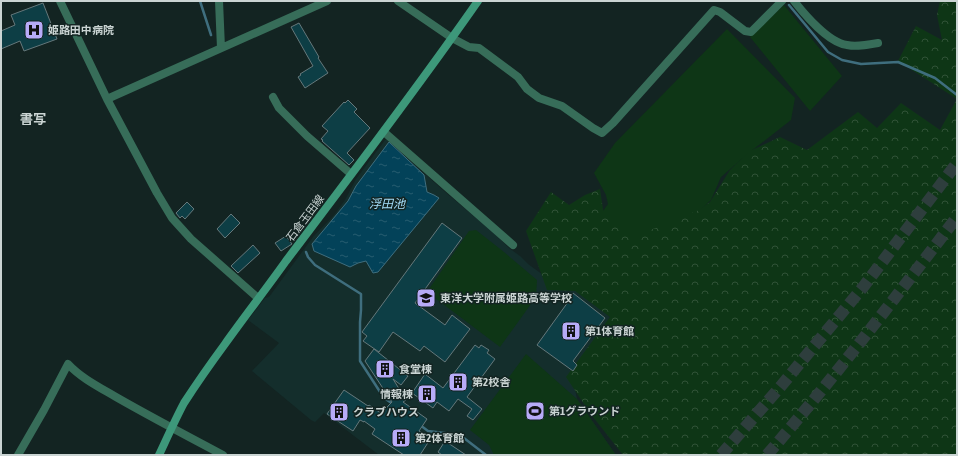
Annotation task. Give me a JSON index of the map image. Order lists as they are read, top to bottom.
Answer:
{
  "streets": {
    "main road": ["石倉玉田線"]
  },
  "districts": ["書写"],
  "water": ["浮田池"],
  "places": {
    "hospital": ["姫路田中病院"],
    "school or university": ["東洋大学附属姫路高等学校"],
    "building": [
      "第1体育館",
      "食堂棟",
      "第2校舎",
      "情報棟",
      "クラブハウス",
      "第2体育館"
    ],
    "sports": ["第1グラウンド"]
  }
}
